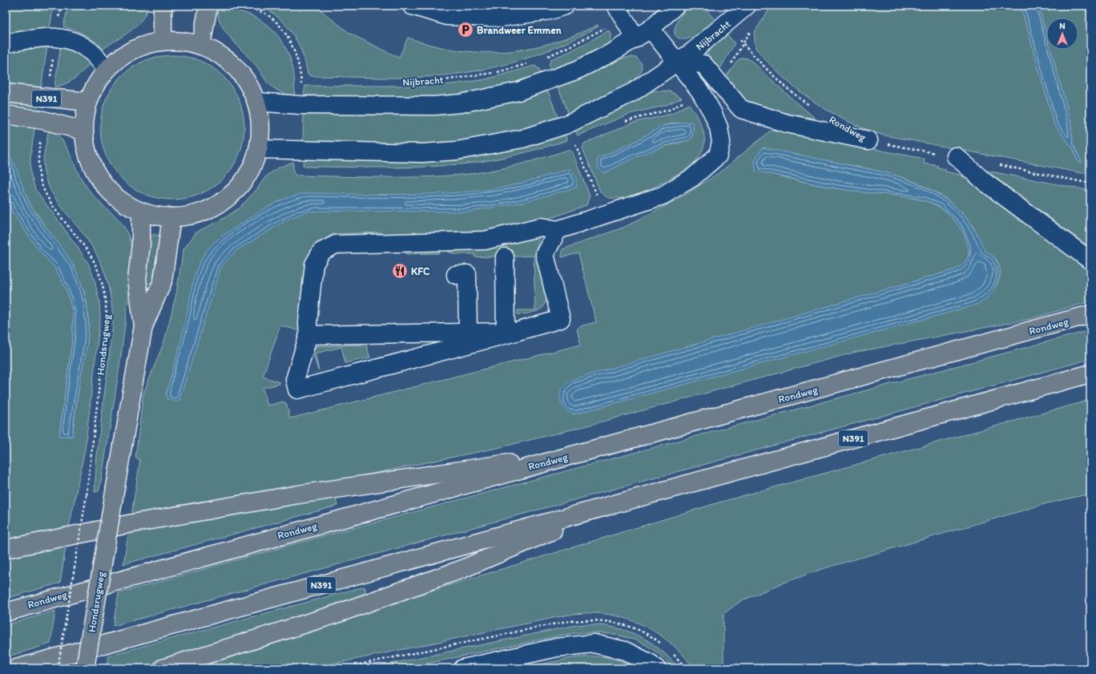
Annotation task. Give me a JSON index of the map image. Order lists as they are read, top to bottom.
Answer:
{
  "streets": {
    "main road": ["N391", "Rondweg", "Hondsrugweg"],
    "street": ["Nijbracht"]
  },
  "crossings": [
    ["N391", "Hondsrugweg"]
  ],
  "places": {
    "parking": ["Brandweer Emmen"],
    "restaurant": ["KFC"]
  },
  "north": "top"
}
